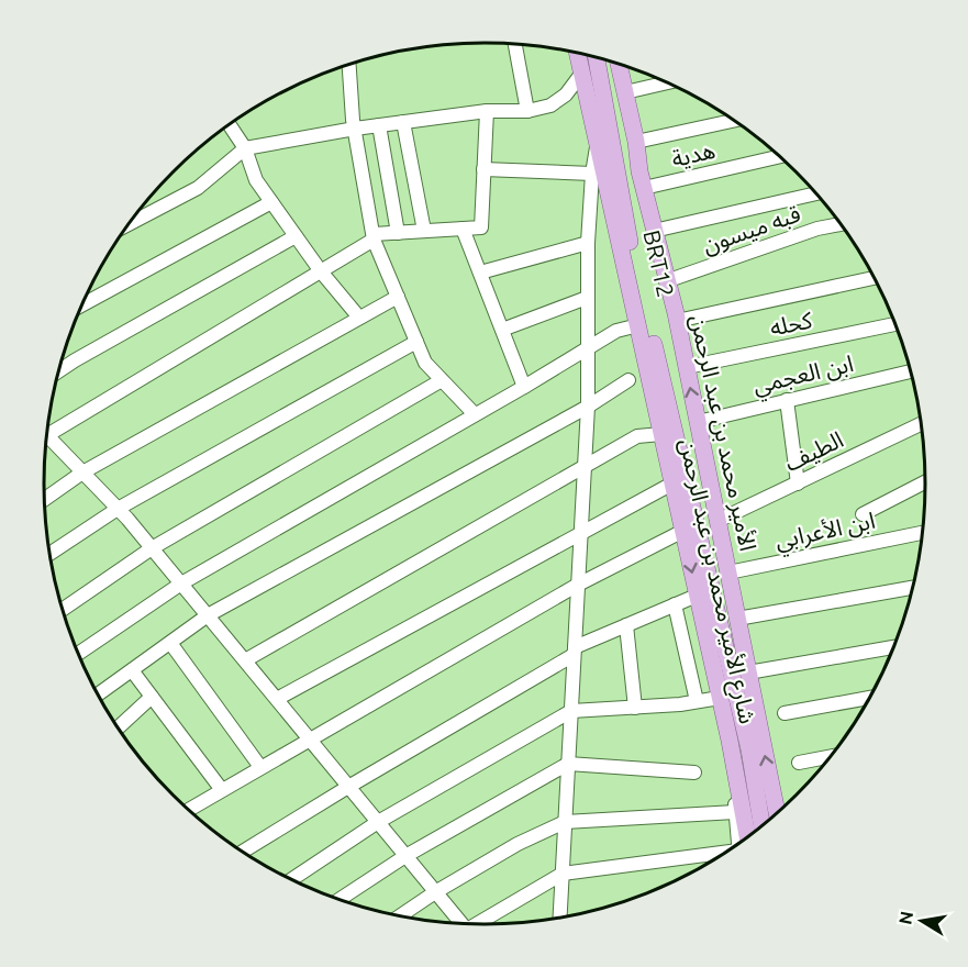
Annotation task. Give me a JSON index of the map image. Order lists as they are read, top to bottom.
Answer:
{
  "streets": {
    "main road": ["BRT12", "الأمير محمد بن عبد الرحمن", "شارع الأمير محمد بن عبد الرحمن"],
    "street": [
      "هدية",
      "قبه ميسون",
      "كحله",
      "ابن العجمي",
      "الطيف",
      "ابن الأعرابي"
    ]
  },
  "crossings": [
    ["هدية", "الأمير محمد بن عبد الرحمن"],
    ["قبه ميسون", "الأمير محمد بن عبد الرحمن"],
    ["كحله", "الأمير محمد بن عبد الرحمن"],
    ["ابن العجمي", "الأمير محمد بن عبد الرحمن"],
    ["الأمير محمد بن عبد الرحمن", "الطيف"],
    ["الأمير محمد بن عبد الرحمن", "ابن الأعرابي"]
  ],
  "north": "left"
}
